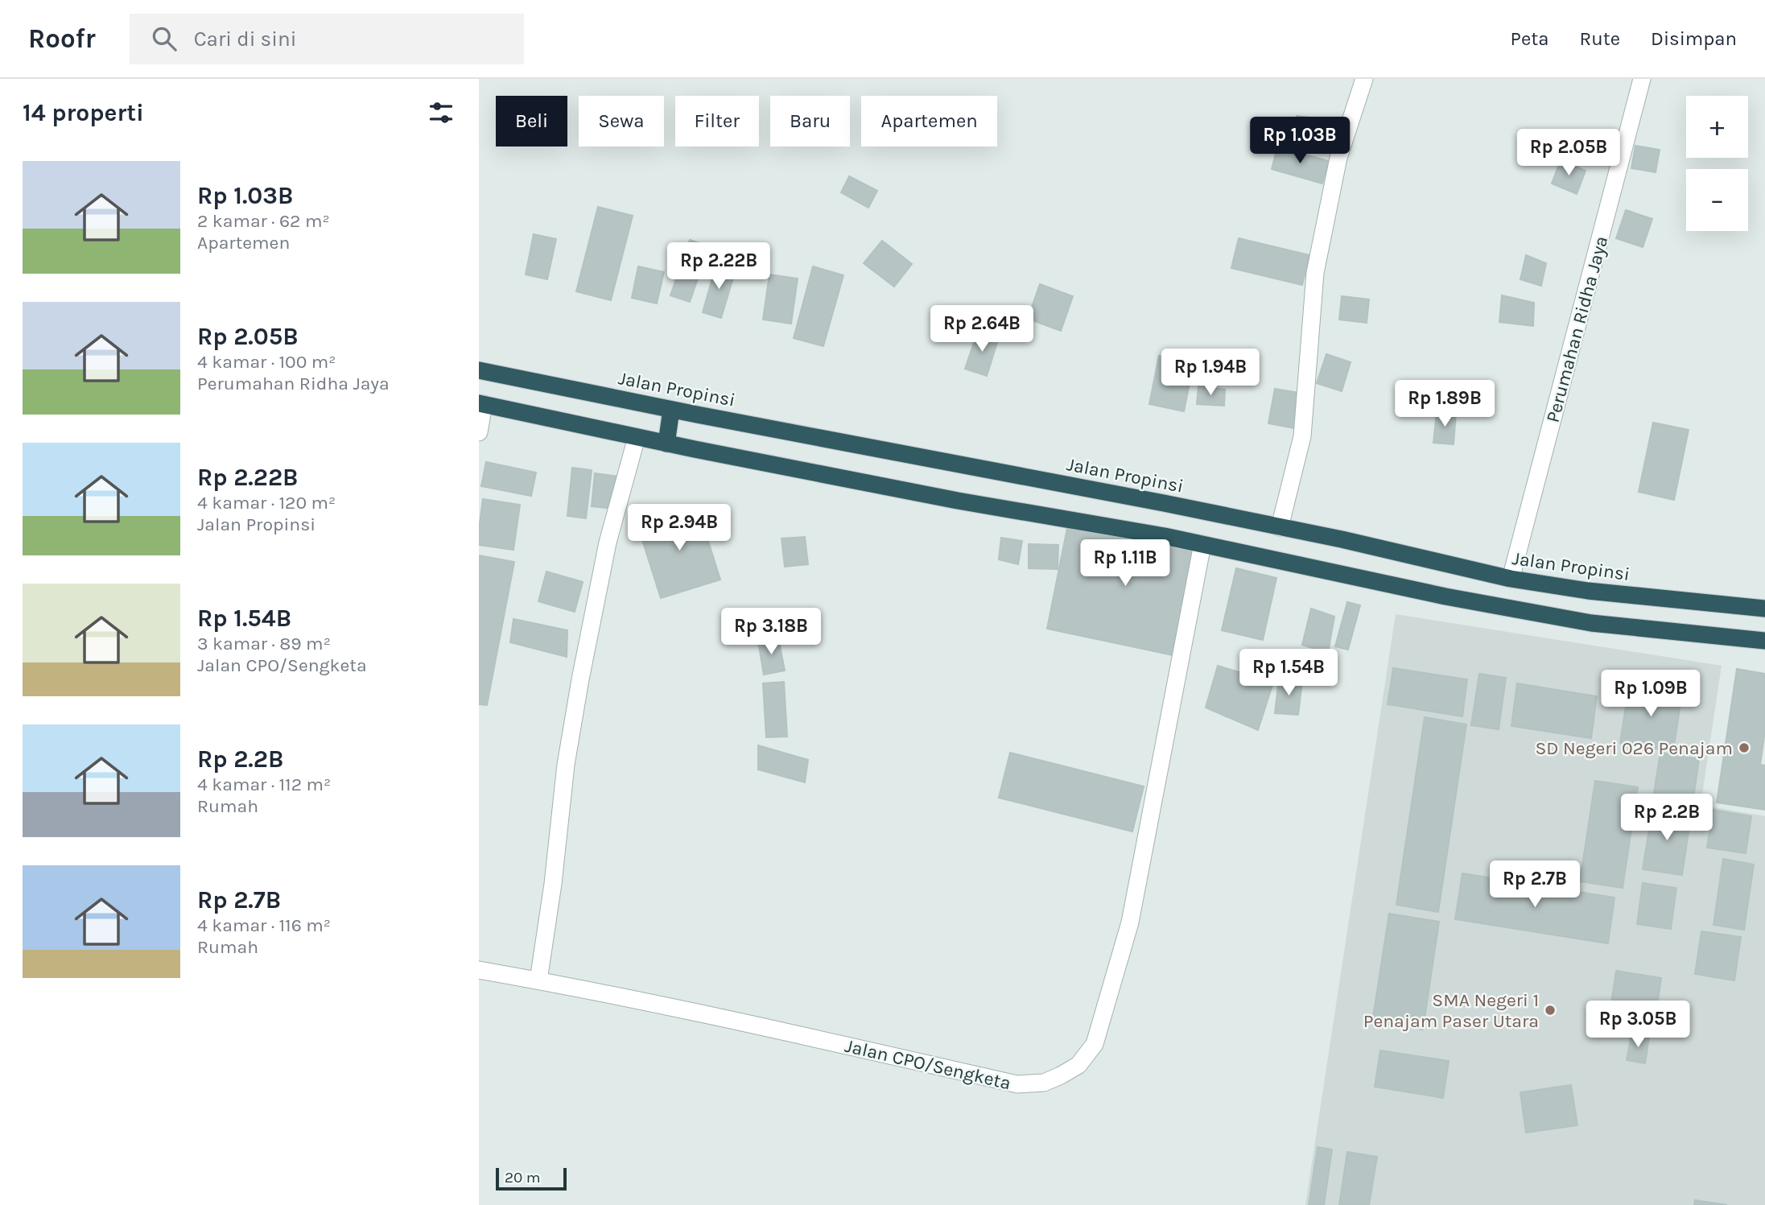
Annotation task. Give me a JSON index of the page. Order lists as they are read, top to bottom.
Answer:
{
  "streets": {
    "highway": ["Jalan Propinsi"],
    "street": ["Perumahan Ridha Jaya", "Jalan CPO/Sengketa"]
  },
  "crossings": [
    ["Perumahan Ridha Jaya", "Jalan Propinsi"]
  ],
  "places": ["SD Negeri 026 Penajam", "SMA Negeri 1 Penajam Paser Utara"],
  "scale_bar": "20 m",
  "page": {
    "header": "Roofr",
    "search": "Cari di sini",
    "nav": ["Peta", "Rute", "Disimpan"],
    "heading": "14 properti",
    "map_buttons": ["+", "−"],
    "chip": [
      "Beli",
      "Sewa",
      "Filter",
      "Baru",
      "Apartemen"
    ],
    "price": [
      "Rp 1.03B",
      "Rp 2.05B",
      "Rp 2.22B",
      "Rp 2.64B",
      "Rp 1.94B",
      "Rp 1.89B",
      "Rp 2.94B",
      "Rp 1.11B",
      "Rp 3.18B",
      "Rp 1.54B",
      "Rp 1.09B",
      "Rp 2.2B",
      "Rp 2.7B",
      "Rp 3.05B"
    ],
    "list": [
      {
        "name": "Rp 1.03B",
        "note": "2 kamar · 62 m² · Apartemen"
      },
      {
        "name": "Rp 2.05B",
        "note": "4 kamar · 100 m² · Perumahan Ridha Jaya"
      },
      {
        "name": "Rp 2.22B",
        "note": "4 kamar · 120 m² · Jalan Propinsi"
      },
      {
        "name": "Rp 1.54B",
        "note": "3 kamar · 89 m² · Jalan CPO/Sengketa"
      },
      {
        "name": "Rp 2.2B",
        "note": "4 kamar · 112 m² · Rumah"
      },
      {
        "name": "Rp 2.7B",
        "note": "4 kamar · 116 m² · Rumah"
      }
    ],
    "scale": "20 m"
  }
}
